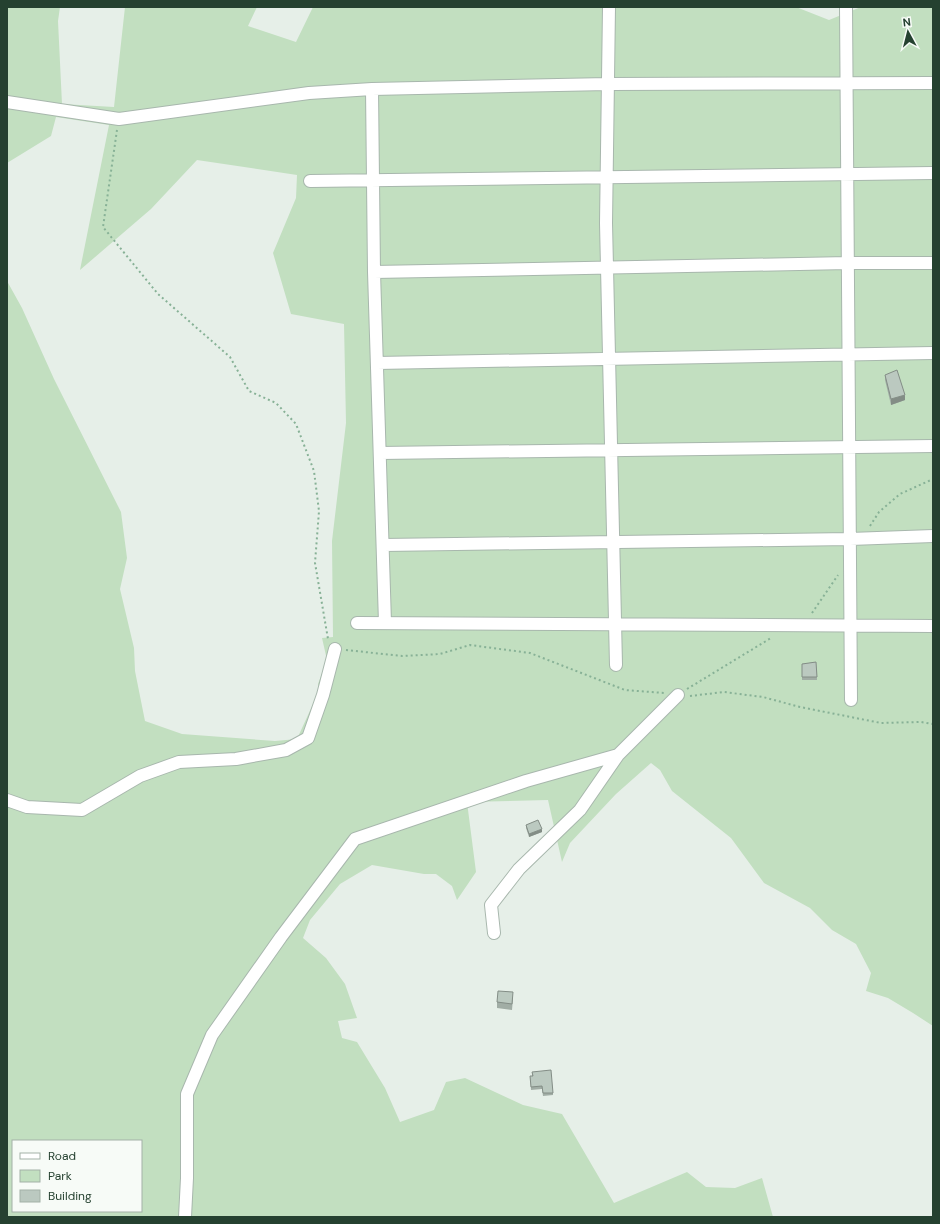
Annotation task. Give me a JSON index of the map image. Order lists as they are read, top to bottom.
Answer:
{
  "legend": ["Road", "Park", "Building"],
  "north": "top"
}
